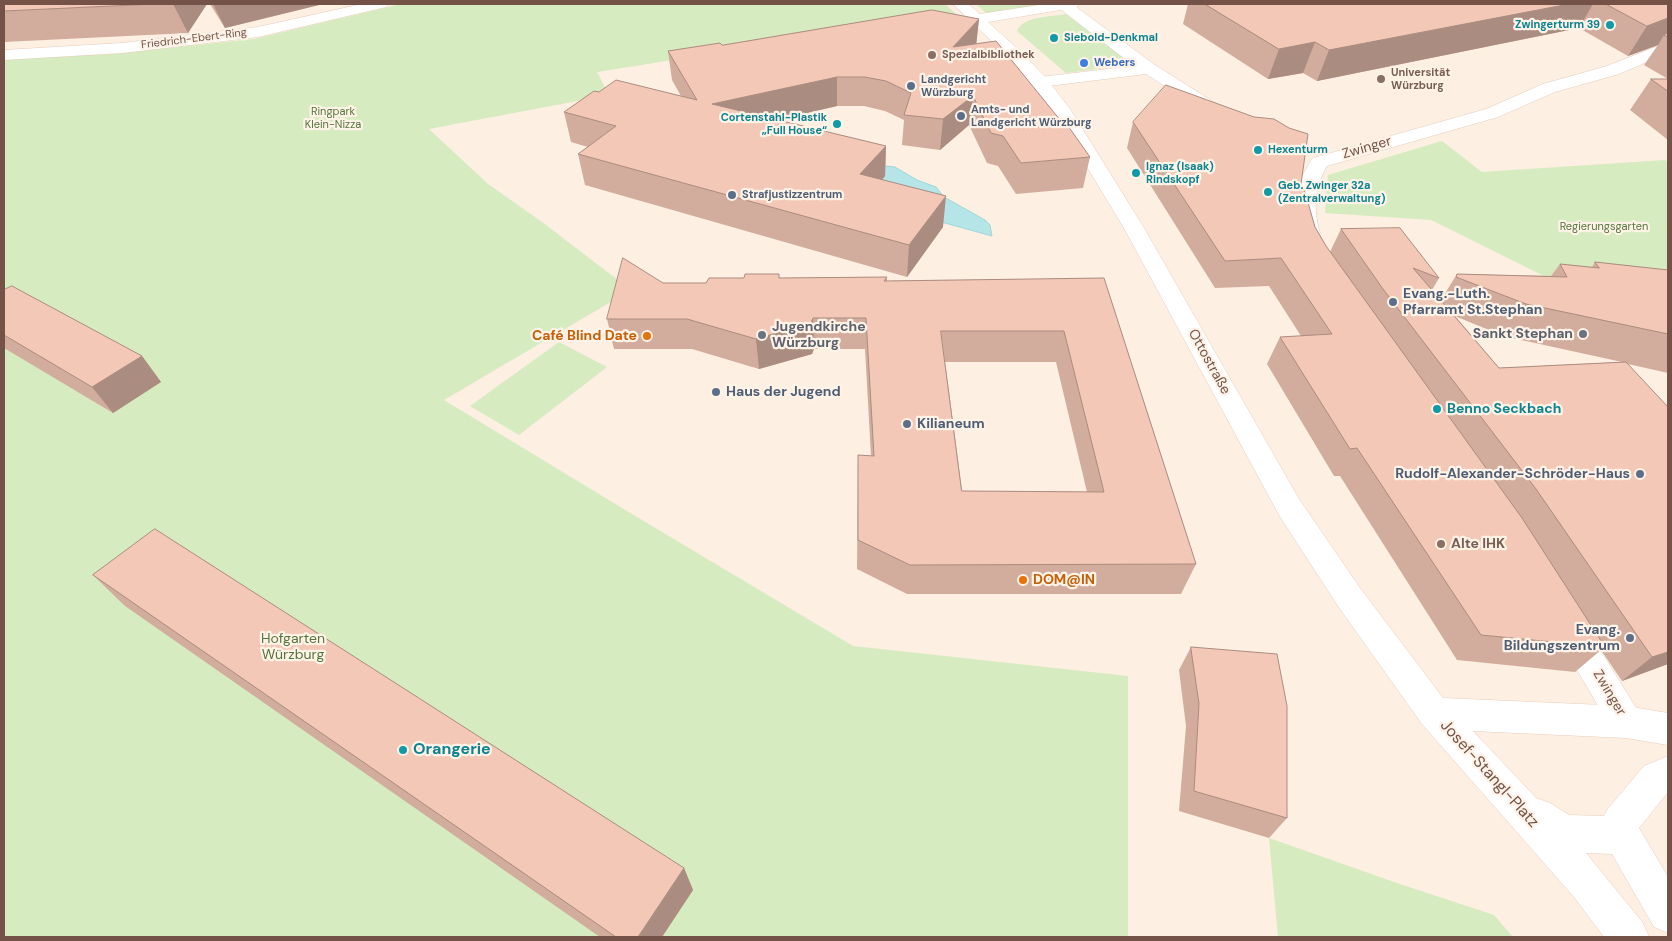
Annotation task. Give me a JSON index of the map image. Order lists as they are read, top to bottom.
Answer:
{
  "streets": {
    "street": [
      "Friedrich-Ebert-Ring",
      "Zwinger",
      "Ottostraße",
      "Josef-Stangl-Platz"
    ]
  },
  "crossings": [
    ["Zwinger", "Josef-Stangl-Platz"],
    ["Ottostraße", "Josef-Stangl-Platz"]
  ],
  "parks": ["Ringpark Klein-Nizza", "Regierungsgarten", "Hofgarten Würzburg"],
  "places": [
    "Zwingerturm 39",
    "Siebold-Denkmal",
    "Spezialbibliothek",
    "Webers",
    "Universität Würzburg",
    "Landgericht Würzburg",
    "Amts- und Landgericht Würzburg",
    "Cortenstahl-Plastik „Full House“",
    "Hexenturm",
    "Ignaz (Isaak) Rindskopf",
    "Geb. Zwinger 32a (Zentralverwaltung)",
    "Strafjustizzentrum",
    "Evang.-Luth. Pfarramt St.Stephan",
    "Sankt Stephan",
    "Jugendkirche Würzburg",
    "Café Blind Date",
    "Haus der Jugend",
    "Benno Seckbach",
    "Kilianeum",
    "Rudolf-Alexander-Schröder-Haus",
    "Alte IHK",
    "DOM@IN",
    "Evang. Bildungszentrum",
    "Orangerie"
  ]
}
